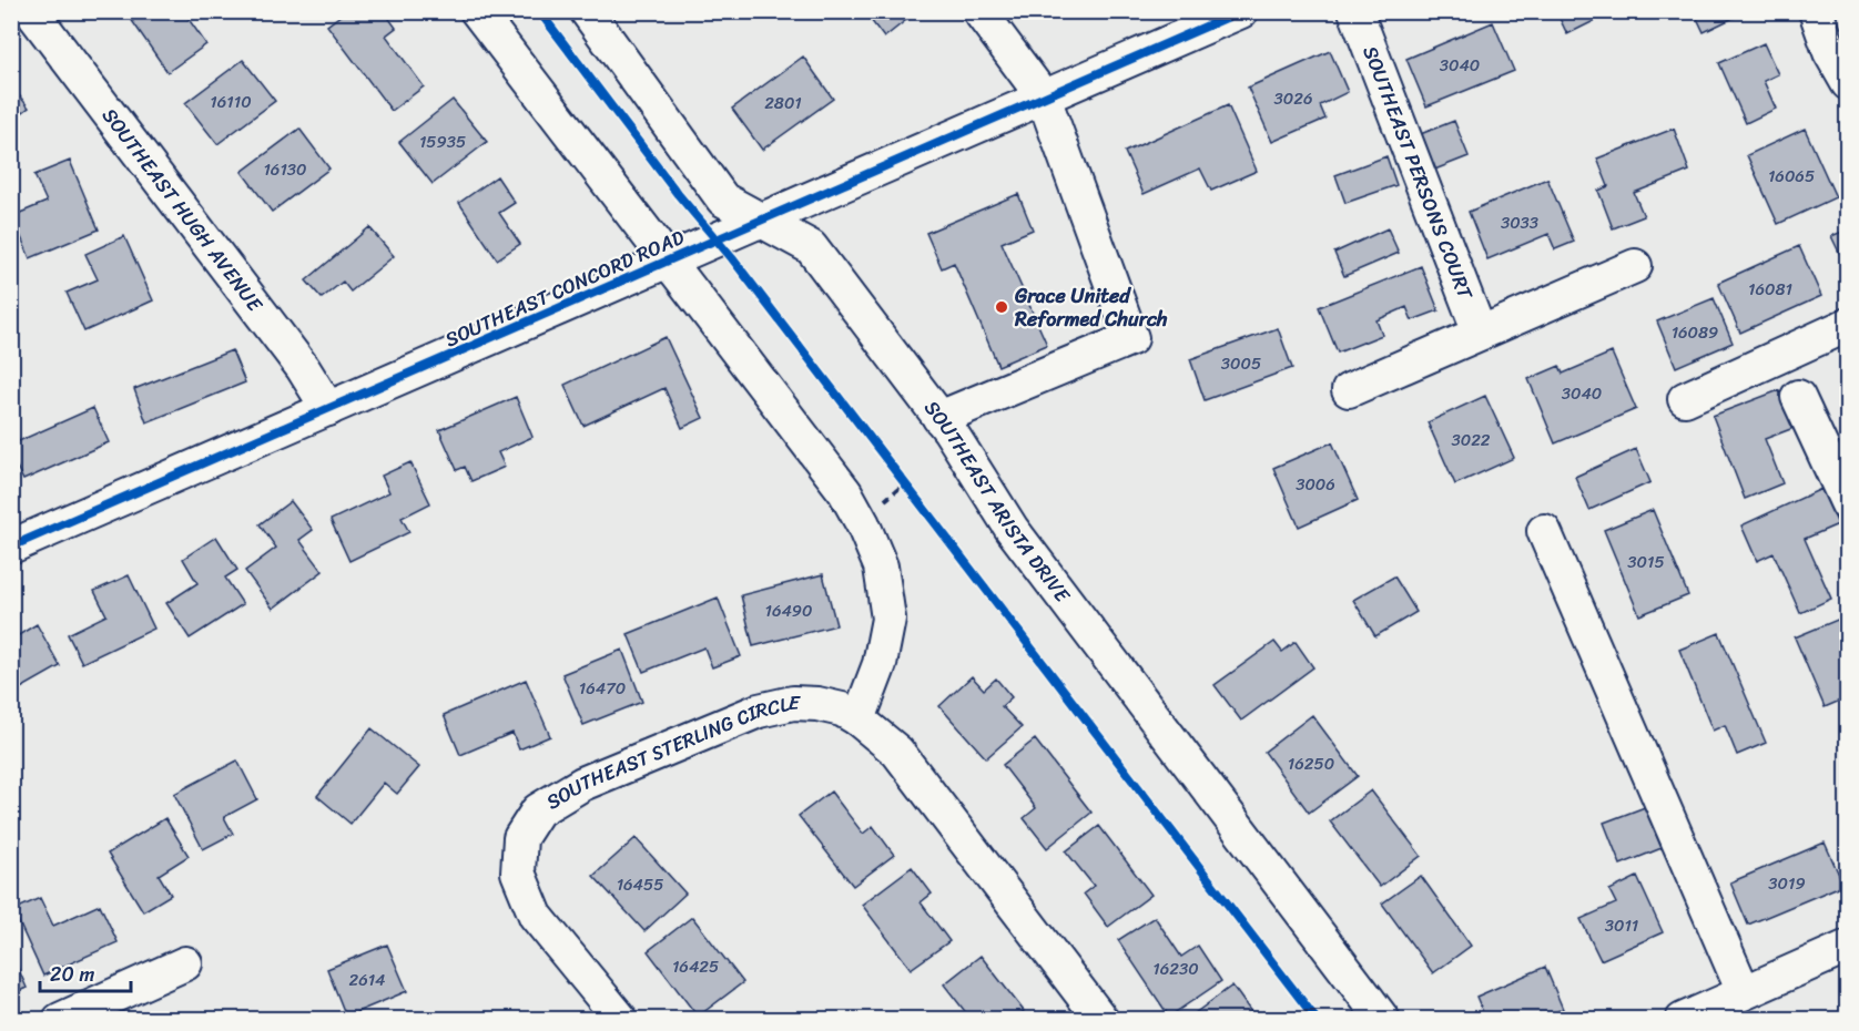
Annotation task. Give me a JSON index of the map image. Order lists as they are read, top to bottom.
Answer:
{
  "streets": {
    "street": [
      "SOUTHEAST PERSONS COURT",
      "SOUTHEAST HUGH AVENUE",
      "SOUTHEAST CONCORD ROAD",
      "SOUTHEAST ARISTA DRIVE",
      "SOUTHEAST STERLING CIRCLE"
    ]
  },
  "crossings": [
    ["SOUTHEAST HUGH AVENUE", "SOUTHEAST CONCORD ROAD"],
    ["SOUTHEAST CONCORD ROAD", "SOUTHEAST ARISTA DRIVE"]
  ],
  "places": ["Grace United Reformed Church"],
  "house_numbers": [
    "3040",
    "3026",
    "16110",
    "2801",
    "15935",
    "16130",
    "16065",
    "3033",
    "16081",
    "16089",
    "3005",
    "3040",
    "3022",
    "3006",
    "3015",
    "16490",
    "16470",
    "16250",
    "3019",
    "16455",
    "3011",
    "16425",
    "16230",
    "2614"
  ],
  "scale_bar": "20 m"
}
